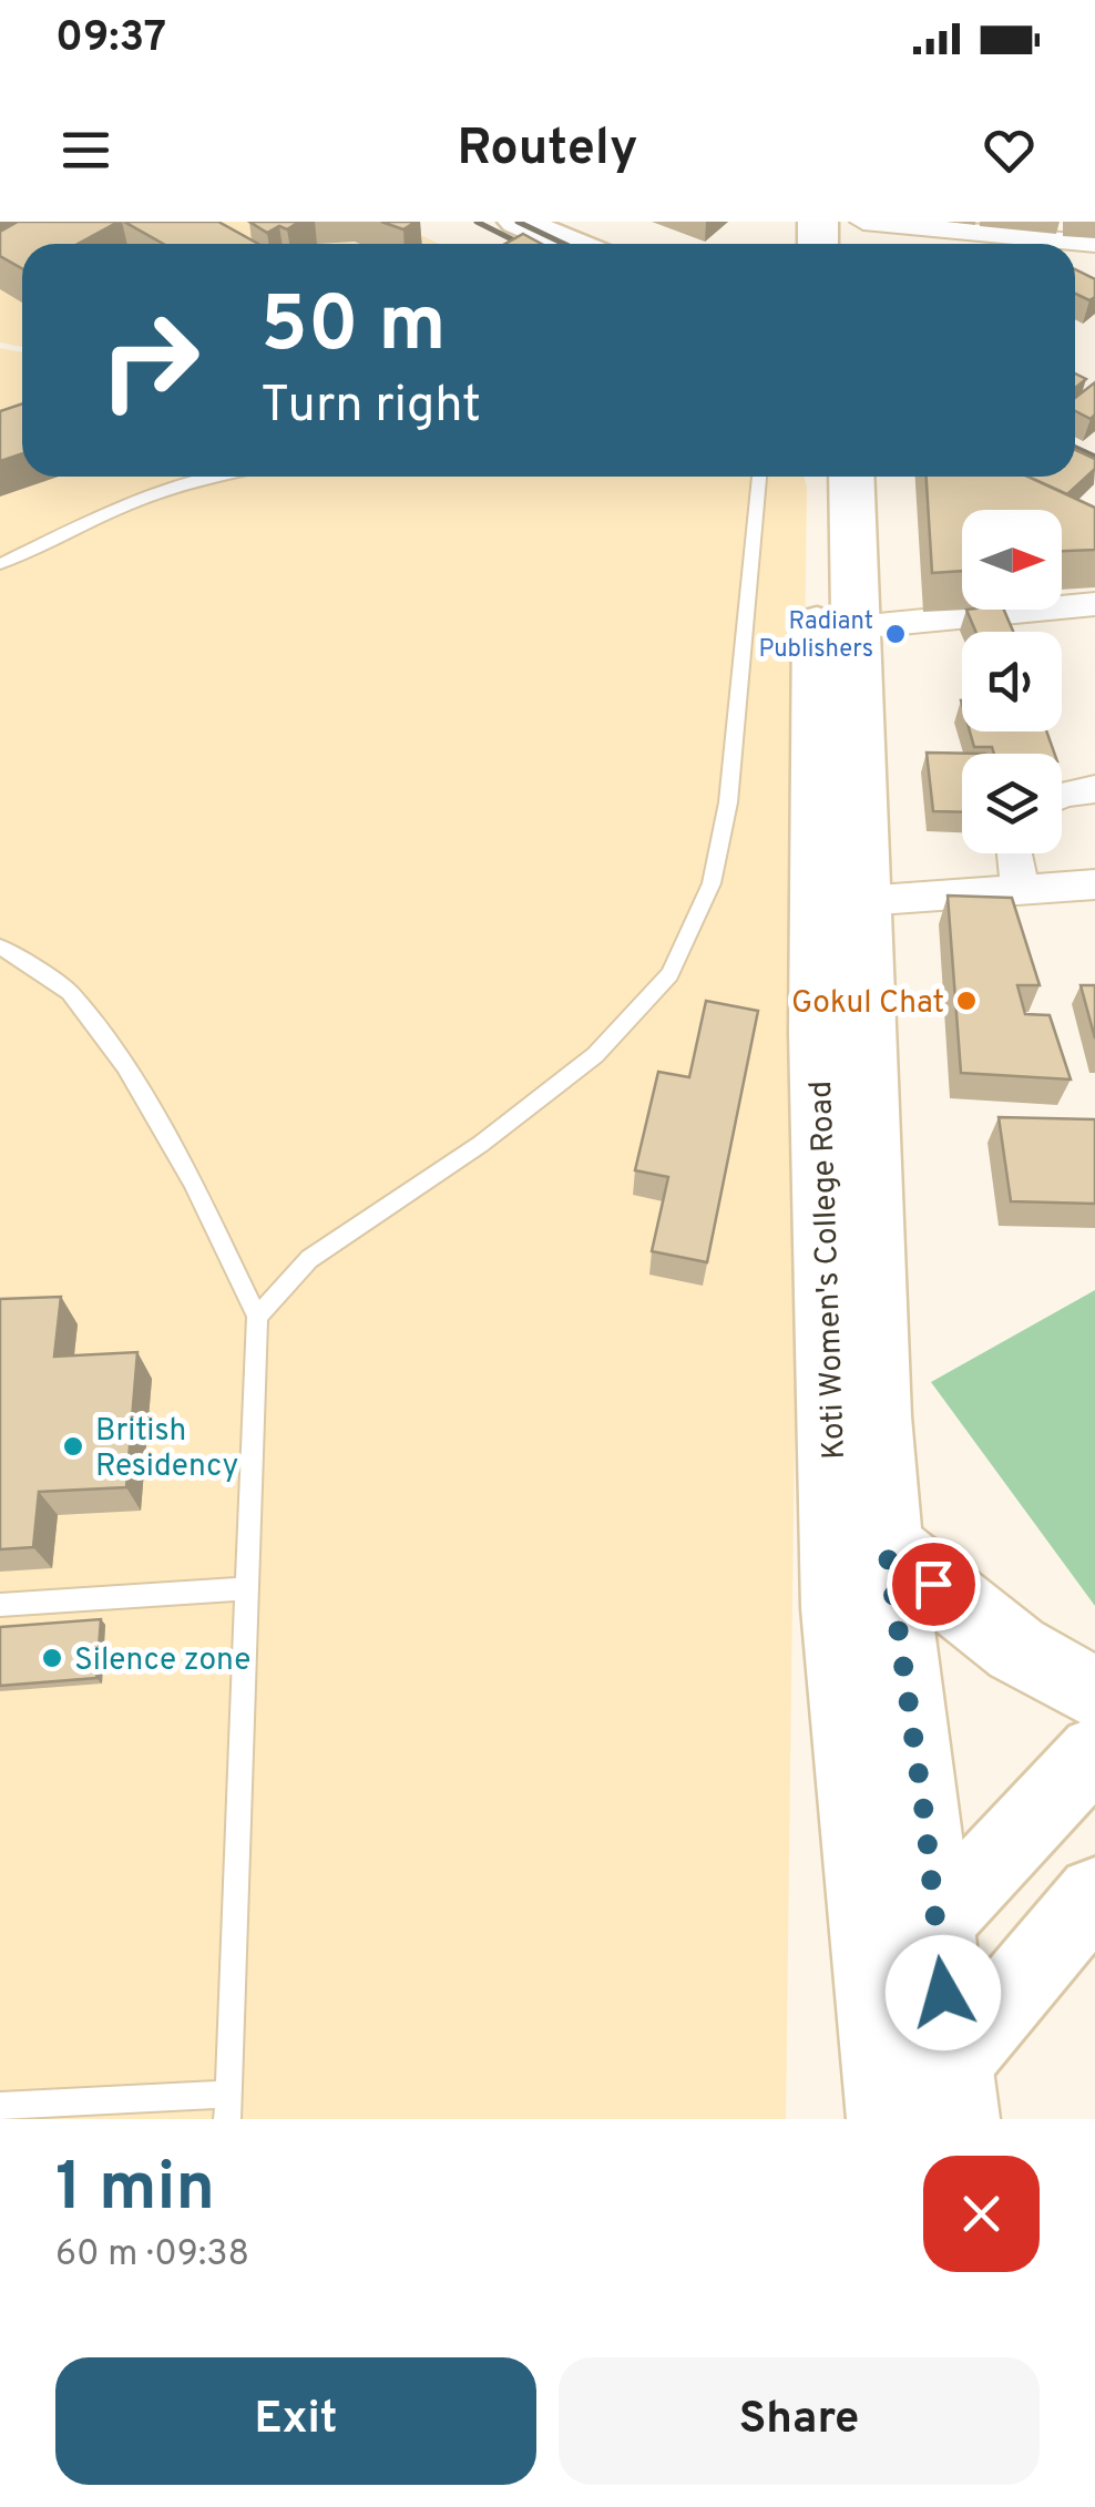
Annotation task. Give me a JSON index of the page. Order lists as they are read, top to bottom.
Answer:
{
  "streets": {
    "main road": ["Koti Women's College Road"]
  },
  "places": [
    "Radiant Publishers",
    "Gokul Chat",
    "British Residency",
    "Silence zone"
  ],
  "north": "right",
  "page": {
    "status": "09:37",
    "header": "Routely",
    "turn": ["50 m", "Turn right"],
    "heading": ["1 min", "60 m · 09:38"],
    "buttons": ["Exit", "Share"]
  }
}
